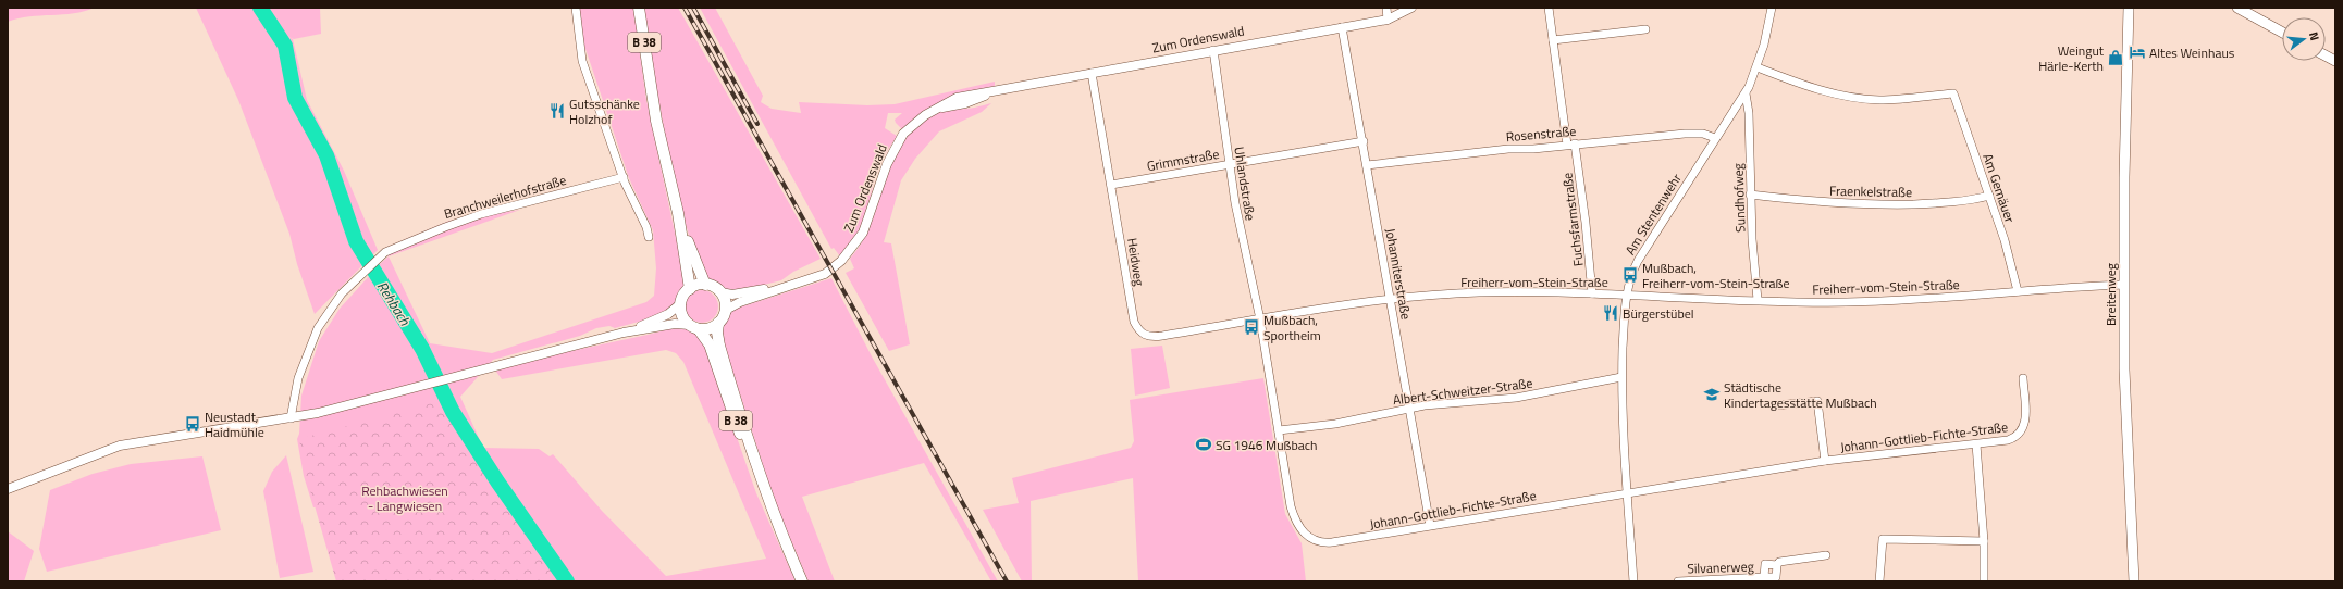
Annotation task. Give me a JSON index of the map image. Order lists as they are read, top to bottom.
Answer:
{
  "streets": {
    "main road": ["B 38", "Breitenweg"],
    "street": [
      "Zum Ordenswald",
      "Rosenstraße",
      "Grimmstraße",
      "Uhlandstraße",
      "Am Gemäuer",
      "Fraenkelstraße",
      "Branchweilerhofstraße",
      "Sundhofweg",
      "Am Stentenwehr",
      "Fuchsfarmstraße",
      "Heidweg",
      "Johanniterstraße",
      "Freiherr-vom-Stein-Straße",
      "Albert-Schweitzer-Straße",
      "Johann-Gottlieb-Fichte-Straße",
      "Silvanerweg"
    ]
  },
  "crossings": [
    ["Zum Ordenswald", "B 38"],
    ["Zum Ordenswald", "Uhlandstraße"],
    ["Zum Ordenswald", "Heidweg"],
    ["Zum Ordenswald", "Johanniterstraße"],
    ["Rosenstraße", "Am Stentenwehr"],
    ["Rosenstraße", "Fuchsfarmstraße"],
    ["Rosenstraße", "Johanniterstraße"],
    ["Grimmstraße", "Uhlandstraße"],
    ["Grimmstraße", "Heidweg"],
    ["Grimmstraße", "Johanniterstraße"],
    ["Uhlandstraße", "Heidweg"],
    ["Uhlandstraße", "Freiherr-vom-Stein-Straße"],
    ["Uhlandstraße", "Johann-Gottlieb-Fichte-Straße"],
    ["Am Gemäuer", "Fraenkelstraße"],
    ["Am Gemäuer", "Am Stentenwehr"],
    ["Am Gemäuer", "Freiherr-vom-Stein-Straße"],
    ["Fraenkelstraße", "Sundhofweg"],
    ["Sundhofweg", "Am Stentenwehr"],
    ["Sundhofweg", "Freiherr-vom-Stein-Straße"],
    ["Am Stentenwehr", "Freiherr-vom-Stein-Straße"],
    ["Am Stentenwehr", "Albert-Schweitzer-Straße"],
    ["Am Stentenwehr", "Johann-Gottlieb-Fichte-Straße"],
    ["Fuchsfarmstraße", "Freiherr-vom-Stein-Straße"],
    ["Heidweg", "Freiherr-vom-Stein-Straße"],
    ["Heidweg", "Johann-Gottlieb-Fichte-Straße"],
    ["Johanniterstraße", "Freiherr-vom-Stein-Straße"],
    ["Johanniterstraße", "Albert-Schweitzer-Straße"],
    ["Johanniterstraße", "Johann-Gottlieb-Fichte-Straße"],
    ["Freiherr-vom-Stein-Straße", "Breitenweg"],
    ["Freiherr-vom-Stein-Straße", "Johann-Gottlieb-Fichte-Straße"],
    ["Albert-Schweitzer-Straße", "Johann-Gottlieb-Fichte-Straße"]
  ],
  "water": ["Rehbach"],
  "parks": ["Rehbachwiesen - Langwiesen"],
  "places": {
    "hotel": ["Altes Weinhaus"],
    "shop": ["Weingut Härle-Kerth"],
    "restaurant": ["Gutsschänke Holzhof", "Bürgerstübel"],
    "bus stop": ["Mußbach, Freiherr-vom-Stein-Straße", "Mußbach, Sportheim", "Neustadt, Haidmühle"],
    "school or university": ["Städtische Kindertagesstätte Mußbach"],
    "sports": ["SG 1946 Mußbach"]
  },
  "north": "right"
}
